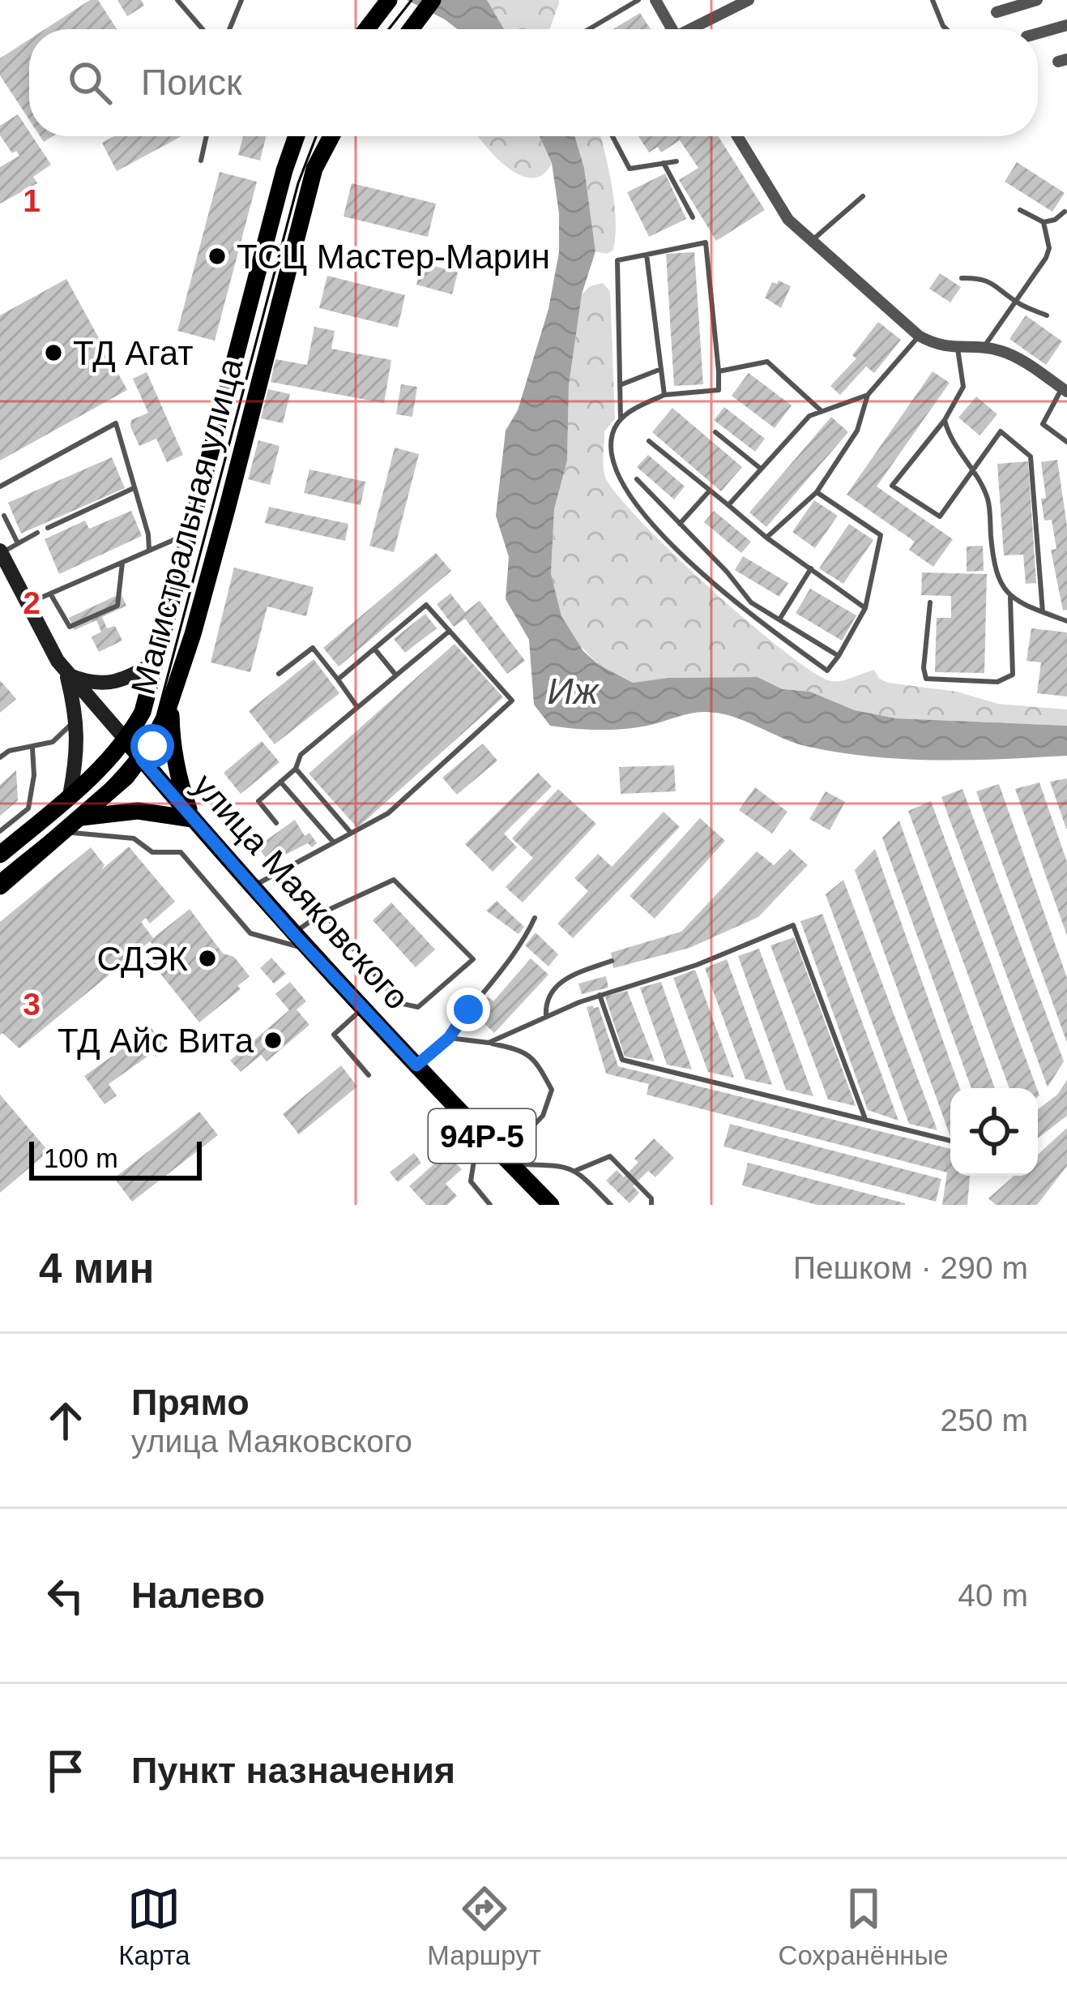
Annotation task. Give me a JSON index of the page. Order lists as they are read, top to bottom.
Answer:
{
  "streets": {
    "main road": ["Магистральная улица", "улица Маяковского", "94Р-5"]
  },
  "crossings": [
    ["Магистральная улица", "улица Маяковского"]
  ],
  "water": ["Иж"],
  "places": [
    "ТСЦ Мастер-Марин",
    "ТД Агат",
    "СДЭК",
    "ТД Айс Вита"
  ],
  "scale_bar": "100 m",
  "page": {
    "search": "Поиск",
    "scale": "100 m",
    "heading": ["4 мин", "Пешком · 290 m"],
    "list": [
      ["Прямо", "улица Маяковского", "250 m"],
      ["Налево", "40 m"],
      "Пункт назначения"
    ],
    "nav": ["Карта", "Маршрут", "Сохранённые"]
  },
  "grid": {
    "rows": ["1", "2", "3"]
  }
}
